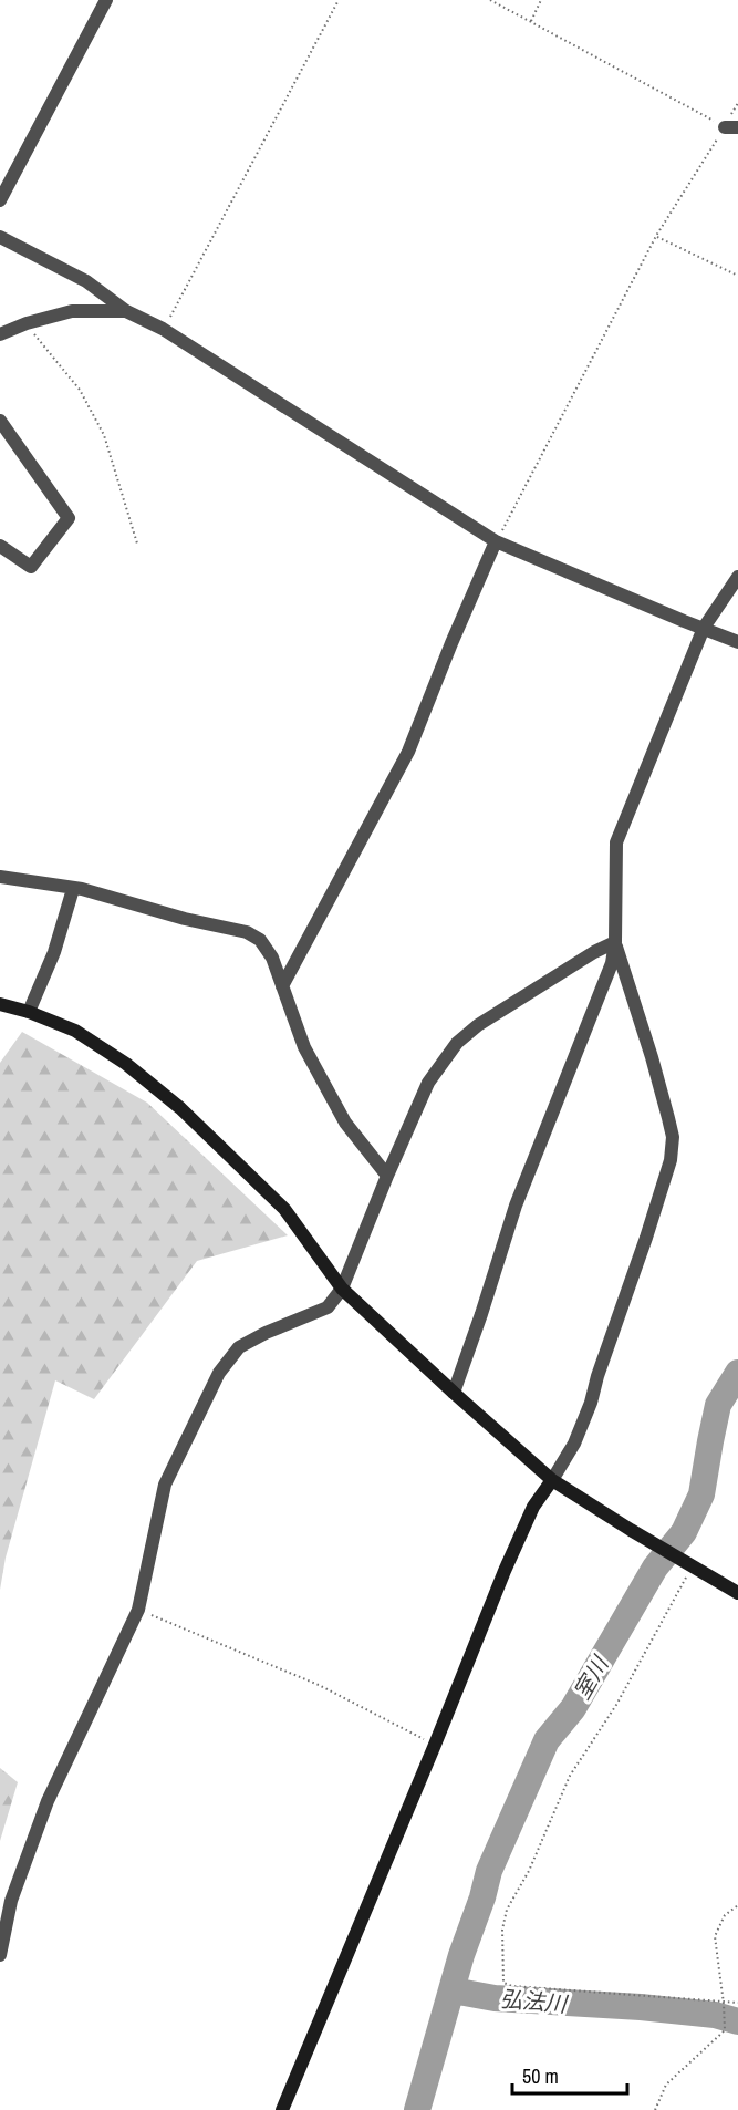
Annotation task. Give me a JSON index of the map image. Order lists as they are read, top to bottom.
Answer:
{
  "water": ["室川", "弘法川"],
  "scale_bar": "50 m"
}
